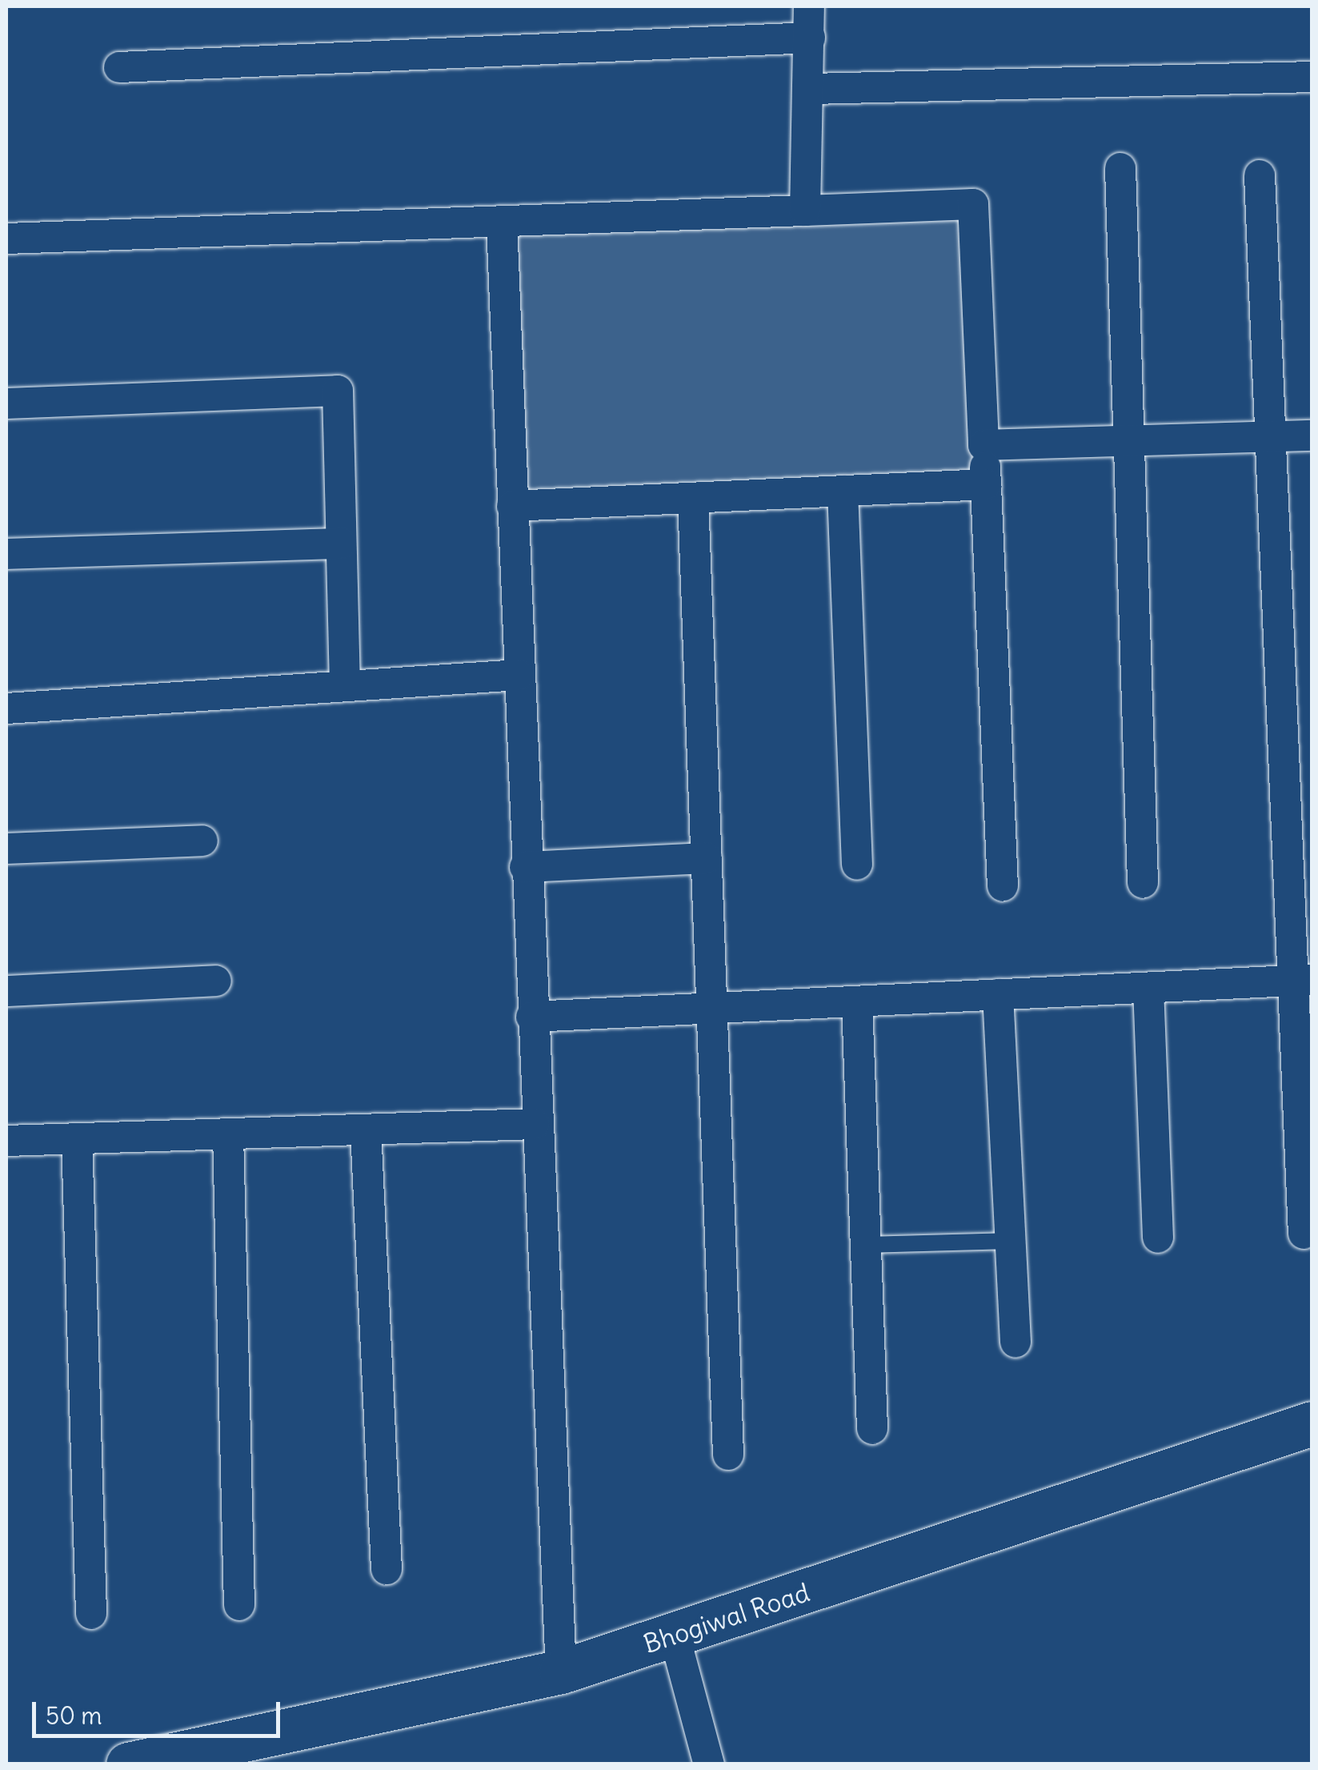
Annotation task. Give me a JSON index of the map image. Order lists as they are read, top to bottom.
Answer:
{
  "streets": {
    "main road": ["Bhogiwal Road"]
  },
  "scale_bar": "50 m"
}
